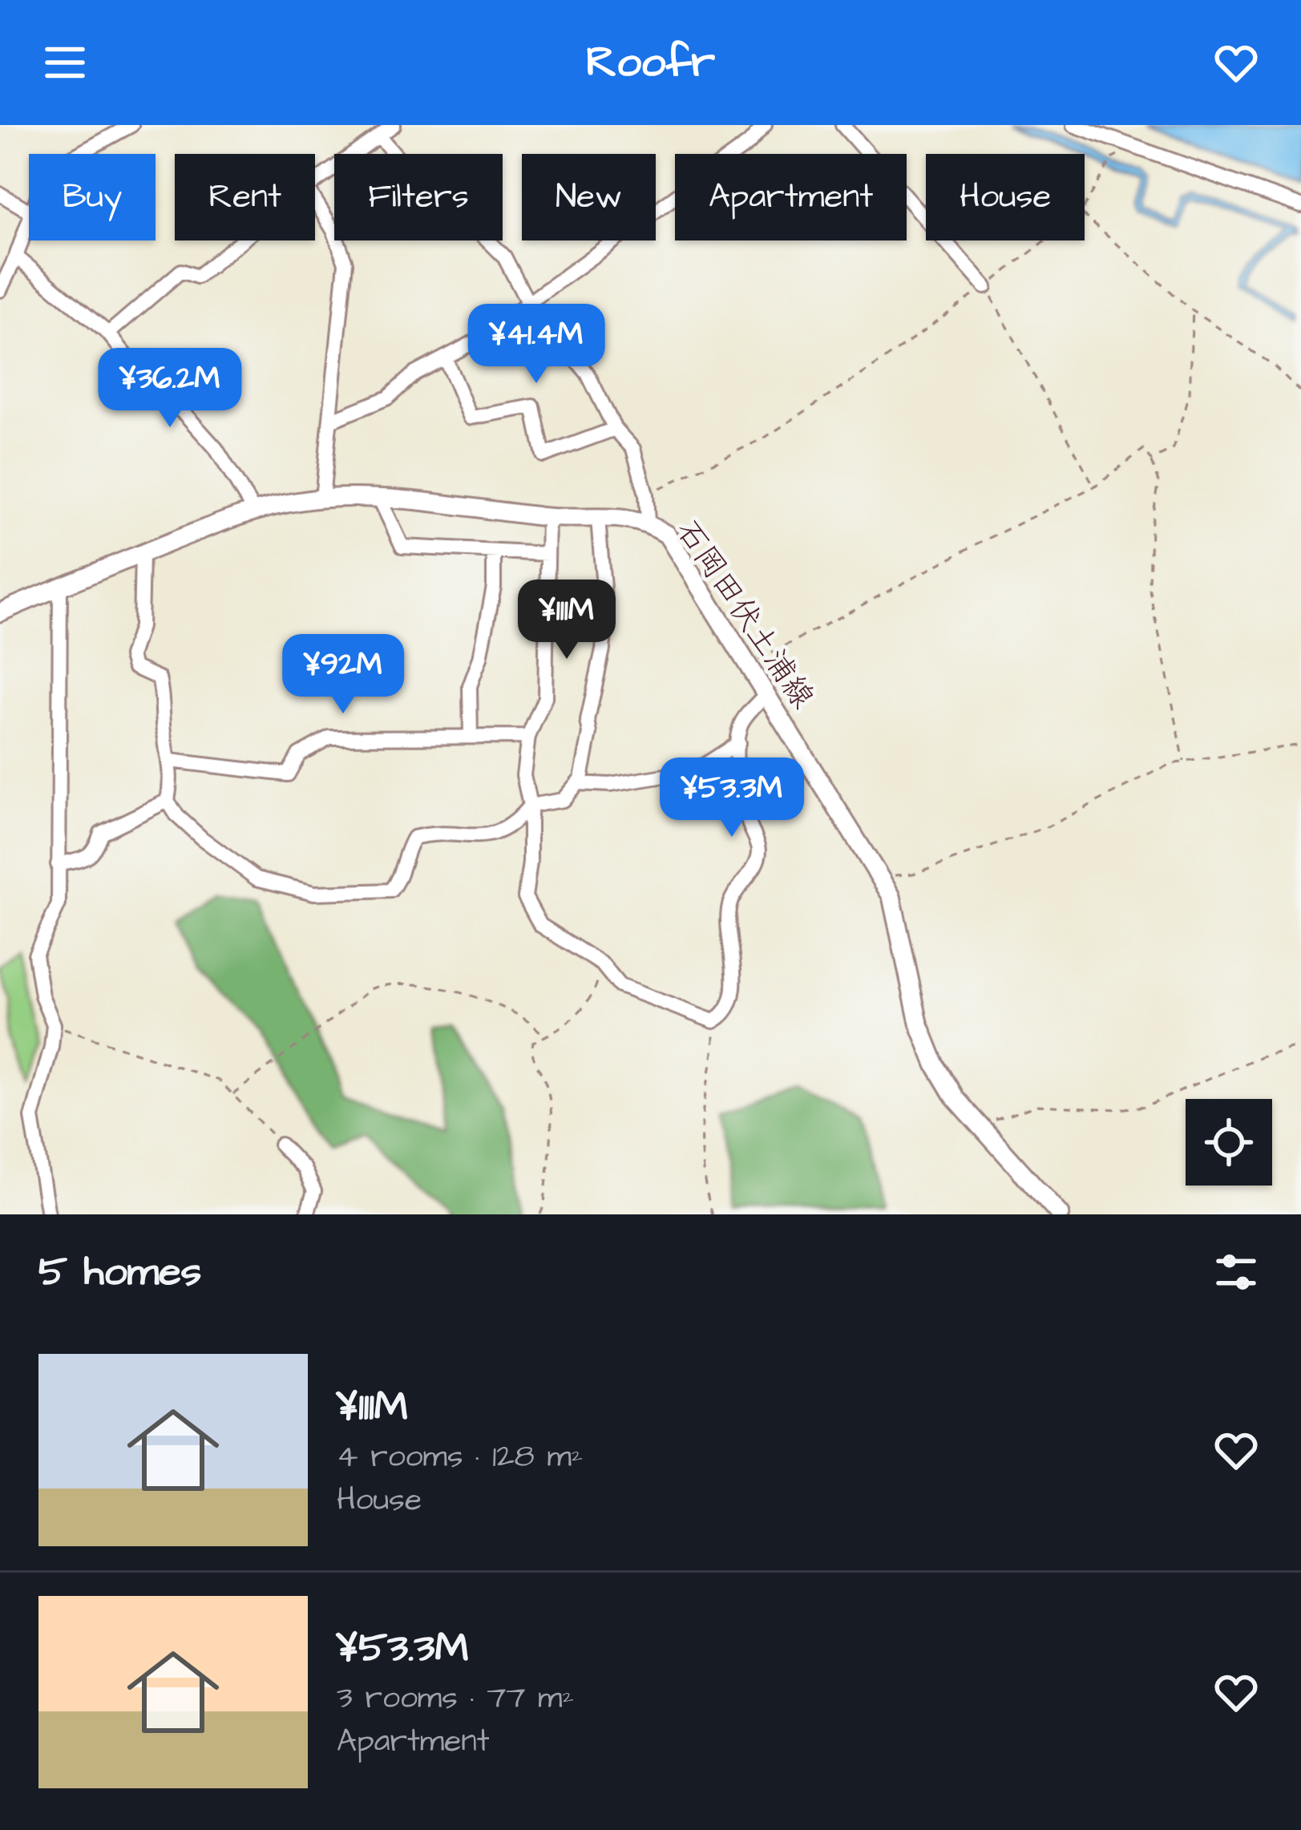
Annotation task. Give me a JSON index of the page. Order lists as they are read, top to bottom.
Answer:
{
  "streets": {
    "main road": ["石岡田伏土浦線"]
  },
  "page": {
    "header": "Roofr",
    "chip": [
      "Buy",
      "Rent",
      "Filters",
      "New",
      "Apartment",
      "House"
    ],
    "price": [
      "¥41.4M",
      "¥36.2M",
      "¥111M",
      "¥92M",
      "¥53.3M"
    ],
    "heading": "5 homes",
    "list": [
      {
        "name": "¥111M",
        "note": "4 rooms · 128 m² · House"
      },
      {
        "name": "¥53.3M",
        "note": "3 rooms · 77 m² · Apartment"
      }
    ]
  }
}
